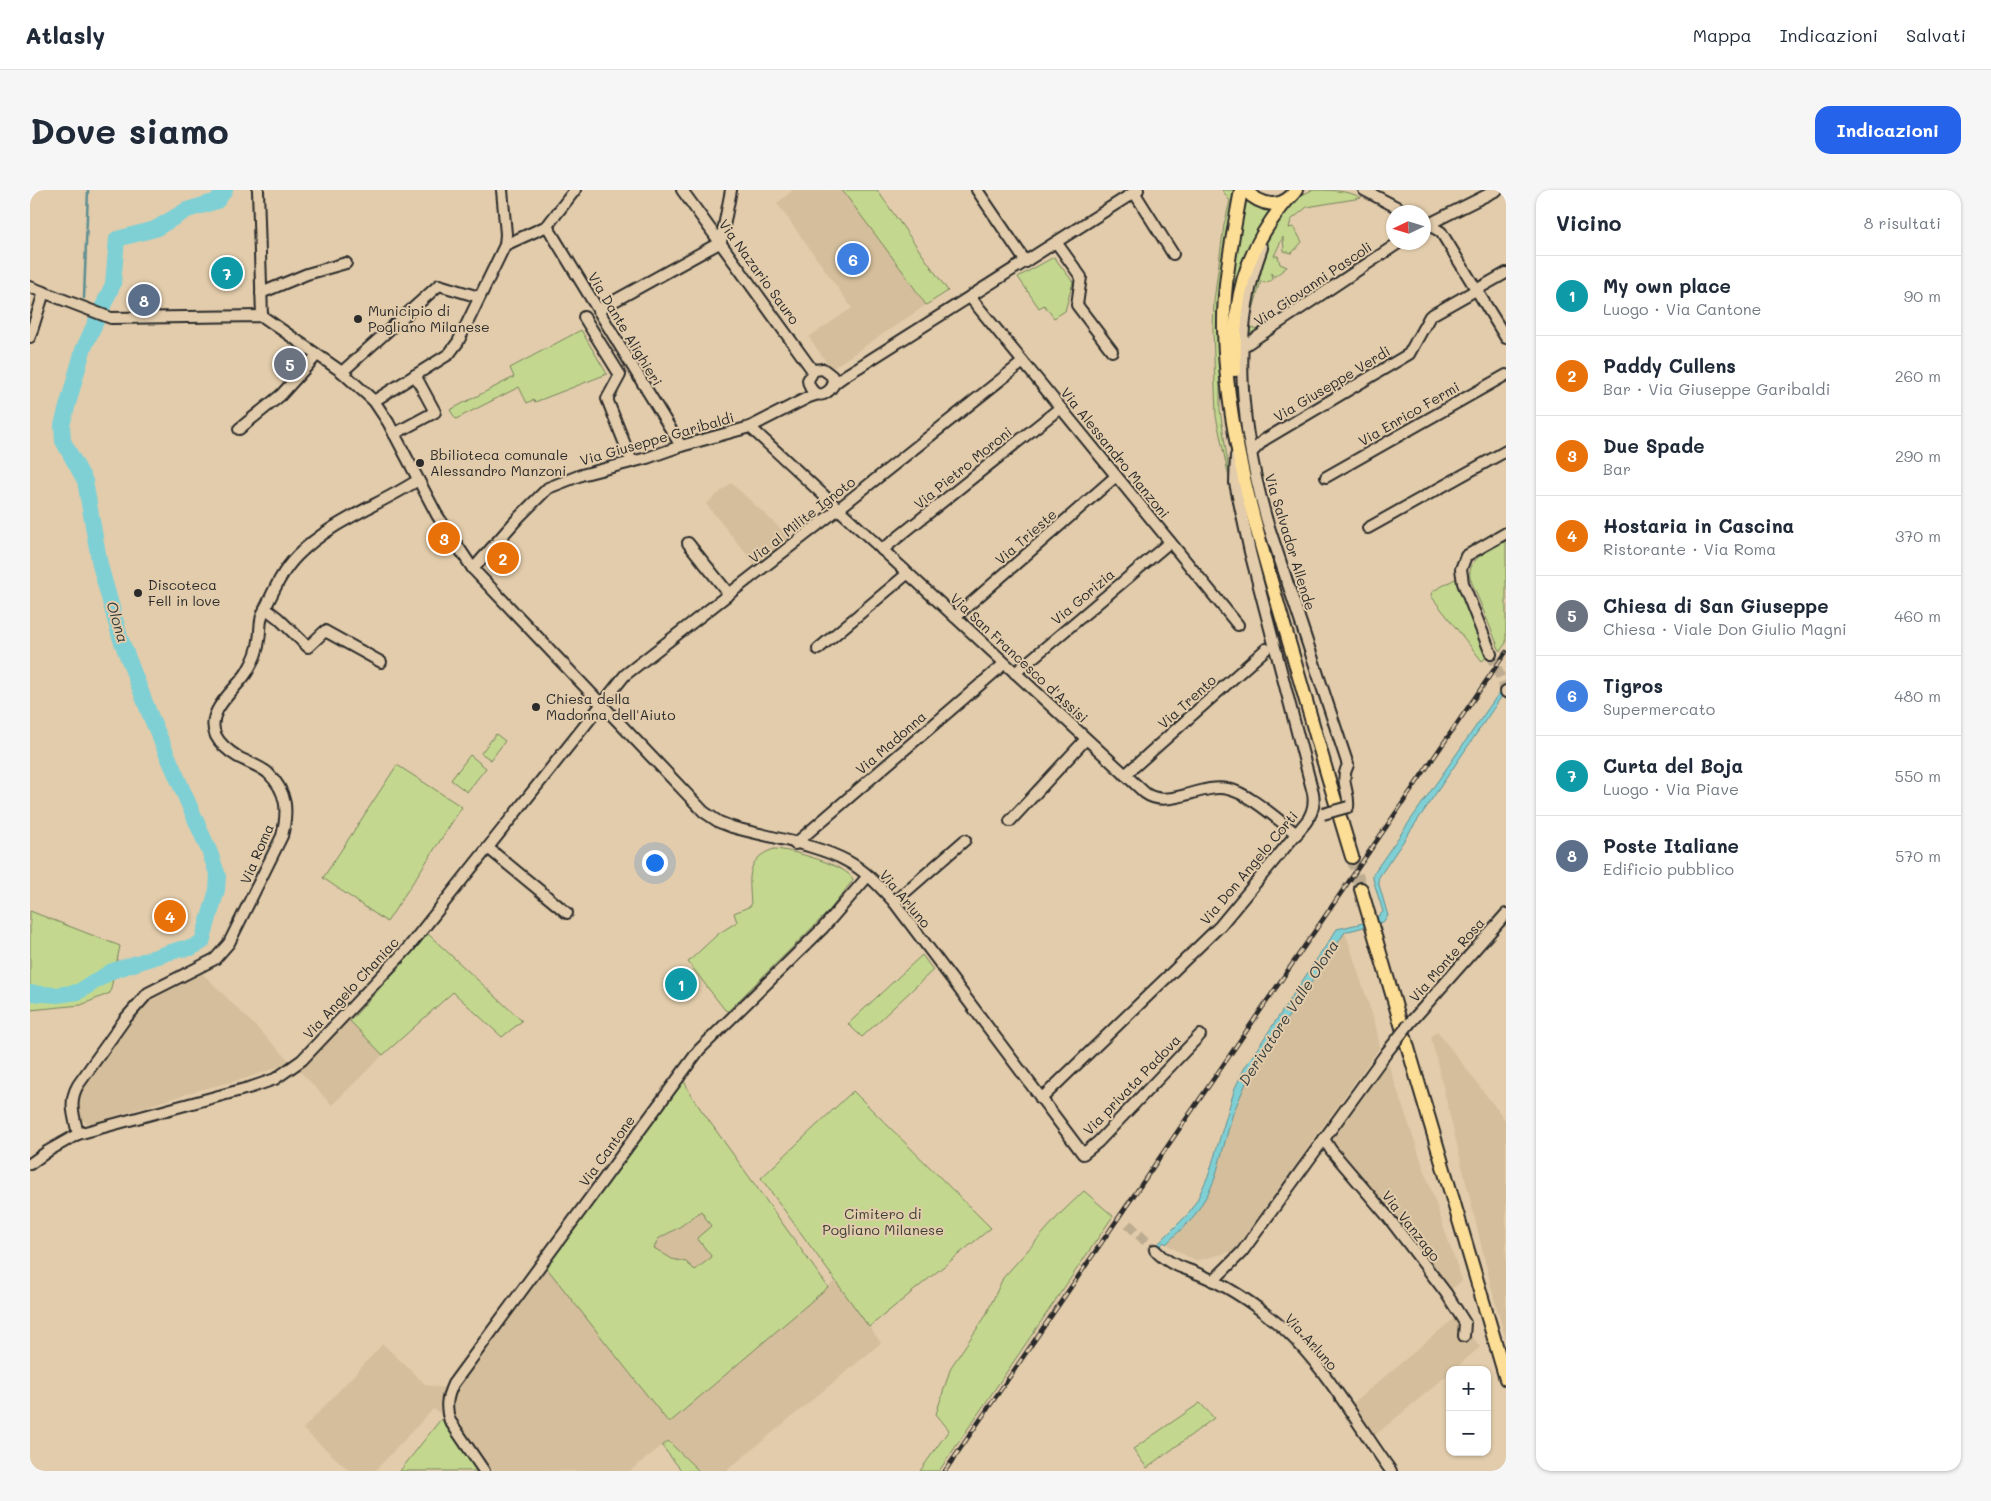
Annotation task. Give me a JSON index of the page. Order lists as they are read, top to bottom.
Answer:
{
  "streets": {
    "street": [
      "Via Nazario Sauro",
      "Via Giovanni Pascoli",
      "Via Dante Alighieri",
      "Via Giuseppe Verdi",
      "Via Enrico Fermi",
      "Via Giuseppe Garibaldi",
      "Via Alessandro Manzoni",
      "Via Pietro Moroni",
      "Via al Milite Ignoto",
      "Via Trieste",
      "Via Salvador Allende",
      "Via Gorizia",
      "Via San Francesco d'Assisi",
      "Via Trento",
      "Via Madonna",
      "Via Roma",
      "Via Don Angelo Corti",
      "Via Arluno",
      "Via Monte Rosa",
      "Via Angelo Chaniac",
      "Via privata Padova",
      "Via Cantone",
      "Via Vanzago"
    ]
  },
  "crossings": [
    ["Via Nazario Sauro", "Via Giuseppe Garibaldi"],
    ["Via Giovanni Pascoli", "Via Salvador Allende"],
    ["Via Dante Alighieri", "Via Giuseppe Garibaldi"],
    ["Via Giuseppe Verdi", "Via Salvador Allende"],
    ["Via Giuseppe Garibaldi", "Via Alessandro Manzoni"],
    ["Via Giuseppe Garibaldi", "Via San Francesco d'Assisi"],
    ["Via Giuseppe Garibaldi", "Via Arluno"],
    ["Via Alessandro Manzoni", "Via Pietro Moroni"],
    ["Via Alessandro Manzoni", "Via al Milite Ignoto"],
    ["Via Alessandro Manzoni", "Via Trieste"],
    ["Via Alessandro Manzoni", "Via Gorizia"],
    ["Via Pietro Moroni", "Via San Francesco d'Assisi"],
    ["Via al Milite Ignoto", "Via San Francesco d'Assisi"],
    ["Via al Milite Ignoto", "Via Arluno"],
    ["Via al Milite Ignoto", "Via Angelo Chaniac"],
    ["Via Trieste", "Via San Francesco d'Assisi"],
    ["Via Salvador Allende", "Via Don Angelo Corti"],
    ["Via Gorizia", "Via San Francesco d'Assisi"],
    ["Via San Francesco d'Assisi", "Via Trento"],
    ["Via San Francesco d'Assisi", "Via Madonna"],
    ["Via San Francesco d'Assisi", "Via Don Angelo Corti"],
    ["Via Madonna", "Via Arluno"],
    ["Via Roma", "Via Arluno"],
    ["Via Roma", "Via Angelo Chaniac"],
    ["Via Don Angelo Corti", "Via Arluno"],
    ["Via Arluno", "Via Angelo Chaniac"],
    ["Via Arluno", "Via privata Padova"],
    ["Via Arluno", "Via Cantone"],
    ["Via Monte Rosa", "Via Vanzago"]
  ],
  "water": ["Olona", "Derivatore Valle Olona"],
  "parks": ["Cimitero di Pogliano Milanese"],
  "places": [
    "Municipio di Pogliano Milanese",
    "Bbilioteca comunale Alessandro Manzoni",
    "Discoteca Fell in love",
    "Chiesa della Madonna dell'Aiuto"
  ],
  "north": "left",
  "page": {
    "header": "Atlasly",
    "nav": ["Mappa", "Indicazioni", "Salvati"],
    "buttons": "Indicazioni",
    "title": "Dove siamo",
    "heading": ["Vicino", "8 risultati"],
    "pins": [
      "6",
      "7",
      "8",
      "5",
      "3",
      "2",
      "4",
      "1"
    ],
    "list": [
      {
        "mark": "1",
        "name": "My own place",
        "note": "Luogo · Via Cantone",
        "value": "90 m"
      },
      {
        "mark": "2",
        "name": "Paddy Cullens",
        "note": "Bar · Via Giuseppe Garibaldi",
        "value": "260 m"
      },
      {
        "mark": "3",
        "name": "Due Spade",
        "note": "Bar",
        "value": "290 m"
      },
      {
        "mark": "4",
        "name": "Hostaria in Cascina",
        "note": "Ristorante · Via Roma",
        "value": "370 m"
      },
      {
        "mark": "5",
        "name": "Chiesa di San Giuseppe",
        "note": "Chiesa · Viale Don Giulio Magni",
        "value": "460 m"
      },
      {
        "mark": "6",
        "name": "Tigros",
        "note": "Supermercato",
        "value": "480 m"
      },
      {
        "mark": "7",
        "name": "Curta del Boja",
        "note": "Luogo · Via Piave",
        "value": "550 m"
      },
      {
        "mark": "8",
        "name": "Poste Italiane",
        "note": "Edificio pubblico",
        "value": "570 m"
      }
    ],
    "map_buttons": ["+", "−"]
  }
}
